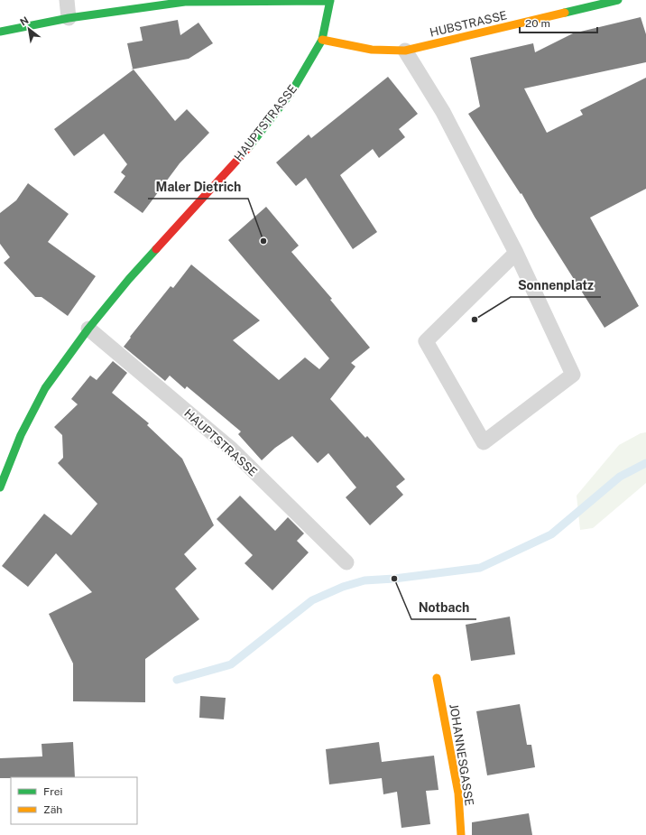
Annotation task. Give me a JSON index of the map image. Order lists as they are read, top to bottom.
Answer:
{
  "streets": {
    "street": ["HUBSTRASSE", "HAUPTSTRASSE", "JOHANNESGASSE"]
  },
  "crossings": [
    ["HUBSTRASSE", "HAUPTSTRASSE"]
  ],
  "places": ["Maler Dietrich", "Sonnenplatz", "Notbach"],
  "legend": ["Frei", "Zäh"],
  "scale_bar": "20 m",
  "north": "top left"
}
